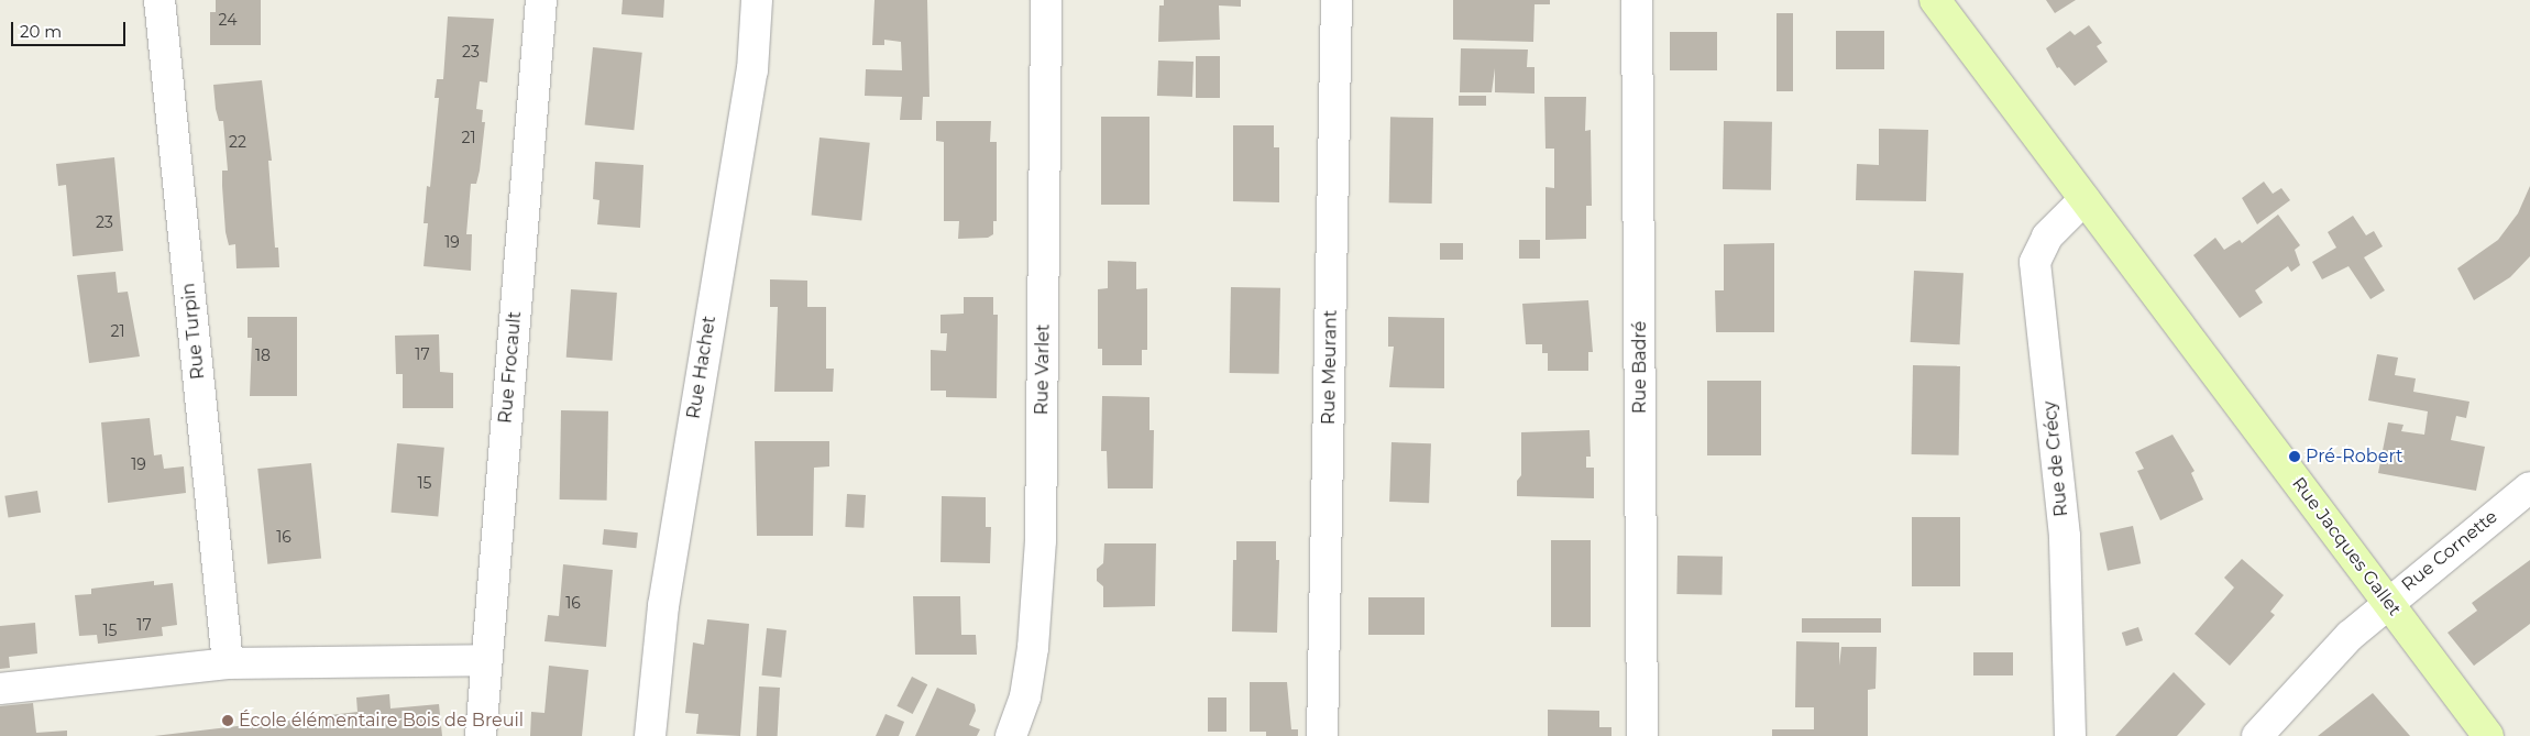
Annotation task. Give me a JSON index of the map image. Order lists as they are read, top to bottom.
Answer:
{
  "streets": {
    "main road": ["Rue Jacques Gallet"],
    "street": [
      "Rue Turpin",
      "Rue Frocault",
      "Rue Hachet",
      "Rue Meurant",
      "Rue Badré",
      "Rue Varlet",
      "Rue de Crécy",
      "Rue Cornette"
    ]
  },
  "crossings": [
    ["Rue de Crécy", "Rue Jacques Gallet"],
    ["Rue Jacques Gallet", "Rue Cornette"]
  ],
  "places": ["Pré-Robert", "École élémentaire Bois de Breuil"],
  "house_numbers": [
    "24",
    "23",
    "21",
    "22",
    "23",
    "19",
    "21",
    "17",
    "18",
    "19",
    "15",
    "16",
    "16",
    "17",
    "15"
  ],
  "scale_bar": "20 m"
}
